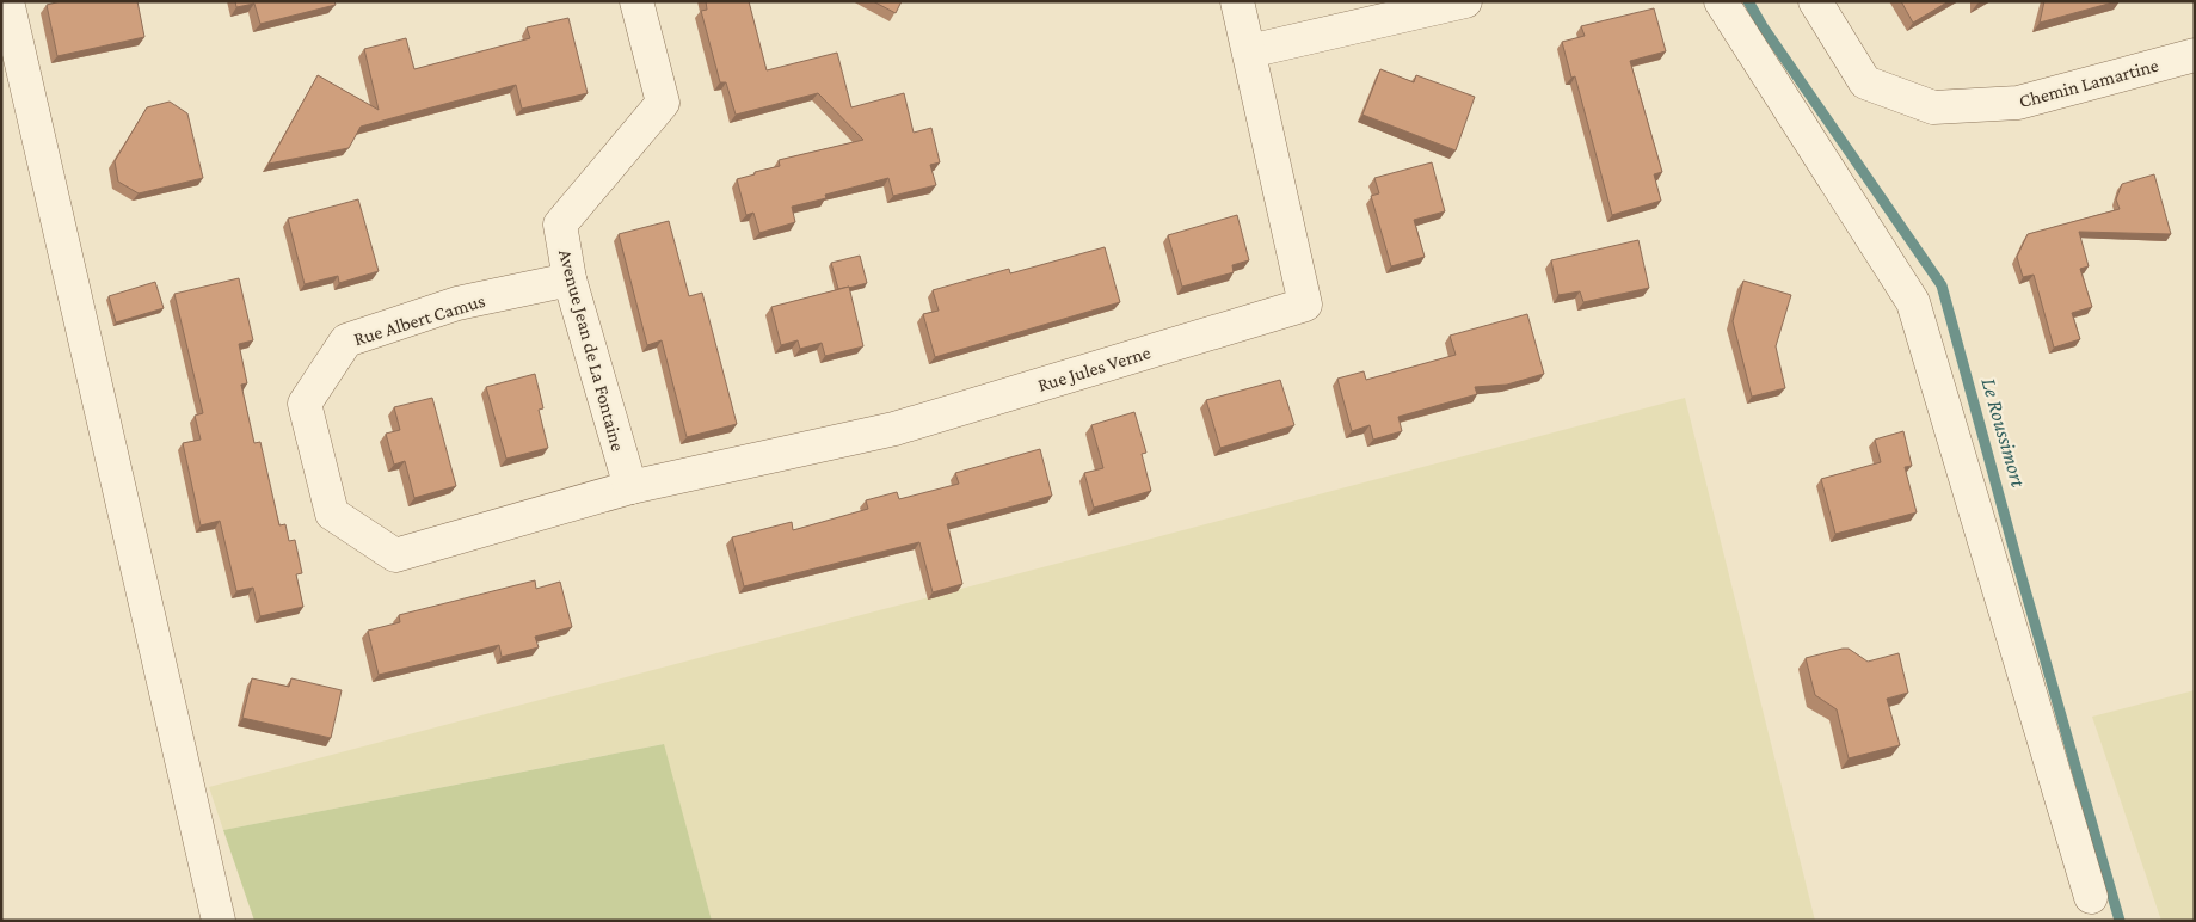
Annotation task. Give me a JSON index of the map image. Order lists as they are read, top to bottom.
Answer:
{
  "streets": {
    "street": [
      "Chemin Lamartine",
      "Rue Albert Camus",
      "Avenue Jean de La Fontaine",
      "Rue Jules Verne"
    ]
  },
  "crossings": [
    ["Rue Albert Camus", "Avenue Jean de La Fontaine"],
    ["Rue Albert Camus", "Rue Jules Verne"],
    ["Avenue Jean de La Fontaine", "Rue Jules Verne"]
  ],
  "water": ["Le Roussimort"]
}
